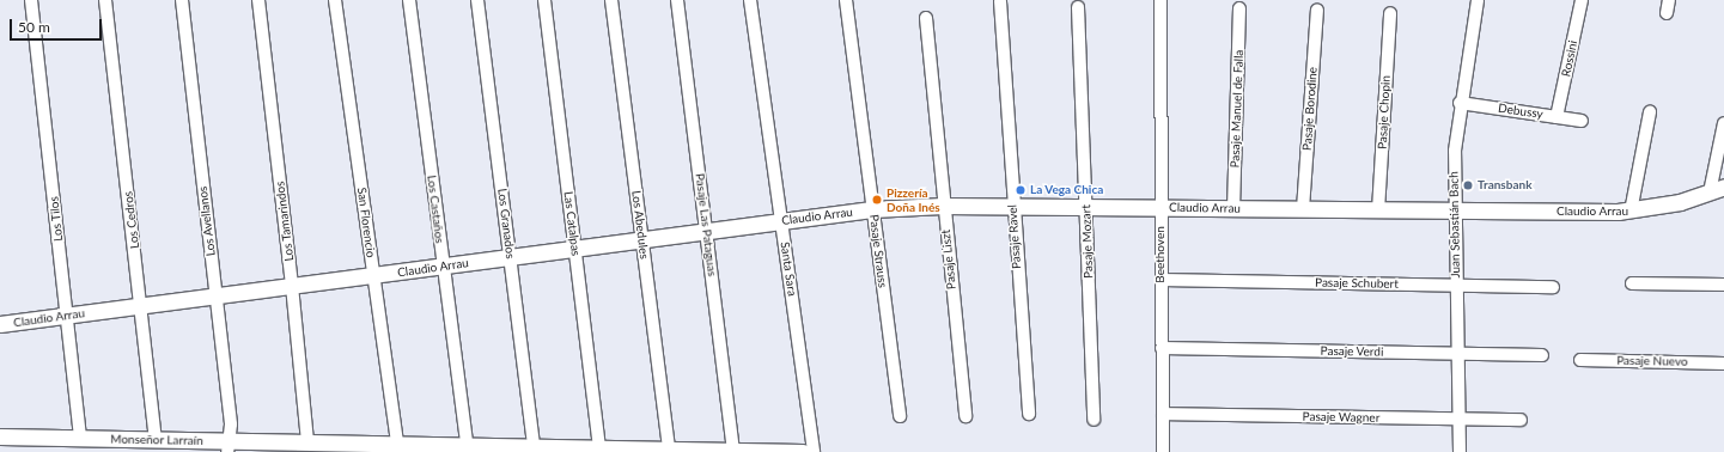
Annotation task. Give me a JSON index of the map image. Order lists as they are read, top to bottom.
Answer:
{
  "streets": {
    "street": [
      "Rossini",
      "Pasaje Manuel de Falla",
      "Pasaje Borodine",
      "Debussy",
      "Pasaje Chopin",
      "Claudio Arrau",
      "Los Castaños",
      "Los Tilos",
      "Los Cedros",
      "Los Avellanos",
      "Los Tamarindos",
      "San Florencio",
      "Los Granados",
      "Las Catalpas",
      "Los Abedules",
      "Pasaje Las Pataguas",
      "Juan Sebastián Bach",
      "Pasaje Ravel",
      "Pasaje Mozart",
      "Pasaje Strauss",
      "Beethoven",
      "Pasaje Liszt",
      "Santa Sara",
      "Pasaje Schubert",
      "Pasaje Verdi",
      "Pasaje Nuevo",
      "Pasaje Wagner",
      "Monseñor Larraín"
    ]
  },
  "crossings": [
    ["Rossini", "Debussy"],
    ["Pasaje Manuel de Falla", "Claudio Arrau"],
    ["Pasaje Borodine", "Claudio Arrau"],
    ["Debussy", "Juan Sebastián Bach"],
    ["Pasaje Chopin", "Claudio Arrau"],
    ["Claudio Arrau", "Los Castaños"],
    ["Claudio Arrau", "Los Tilos"],
    ["Claudio Arrau", "Los Cedros"],
    ["Claudio Arrau", "Los Avellanos"],
    ["Claudio Arrau", "Los Tamarindos"],
    ["Claudio Arrau", "San Florencio"],
    ["Claudio Arrau", "Los Granados"],
    ["Claudio Arrau", "Las Catalpas"],
    ["Claudio Arrau", "Los Abedules"],
    ["Claudio Arrau", "Pasaje Las Pataguas"],
    ["Claudio Arrau", "Juan Sebastián Bach"],
    ["Claudio Arrau", "Pasaje Ravel"],
    ["Claudio Arrau", "Pasaje Mozart"],
    ["Claudio Arrau", "Pasaje Strauss"],
    ["Claudio Arrau", "Beethoven"],
    ["Claudio Arrau", "Pasaje Liszt"],
    ["Claudio Arrau", "Santa Sara"],
    ["Los Castaños", "Monseñor Larraín"],
    ["Los Tilos", "Monseñor Larraín"],
    ["Los Cedros", "Monseñor Larraín"],
    ["Los Avellanos", "Monseñor Larraín"],
    ["Los Tamarindos", "Monseñor Larraín"],
    ["San Florencio", "Monseñor Larraín"],
    ["Los Granados", "Monseñor Larraín"],
    ["Las Catalpas", "Monseñor Larraín"],
    ["Los Abedules", "Monseñor Larraín"],
    ["Pasaje Las Pataguas", "Monseñor Larraín"],
    ["Juan Sebastián Bach", "Pasaje Schubert"],
    ["Juan Sebastián Bach", "Pasaje Verdi"],
    ["Juan Sebastián Bach", "Pasaje Wagner"],
    ["Beethoven", "Pasaje Schubert"],
    ["Beethoven", "Pasaje Verdi"],
    ["Beethoven", "Pasaje Wagner"]
  ],
  "places": ["Transbank", "La Vega Chica", "Pizzería Doña Inés"],
  "scale_bar": "50 m"
}
